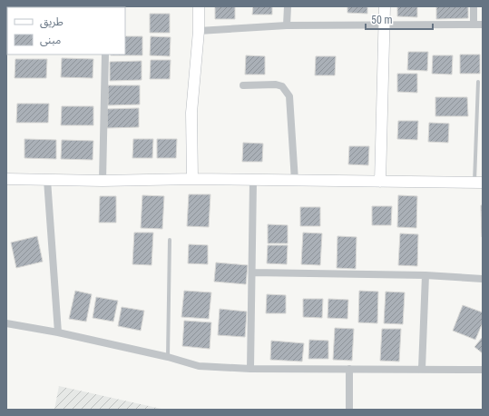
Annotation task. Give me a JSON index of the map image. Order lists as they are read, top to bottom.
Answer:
{
  "legend": ["طريق", "مبنى"],
  "scale_bar": "50 m"
}
